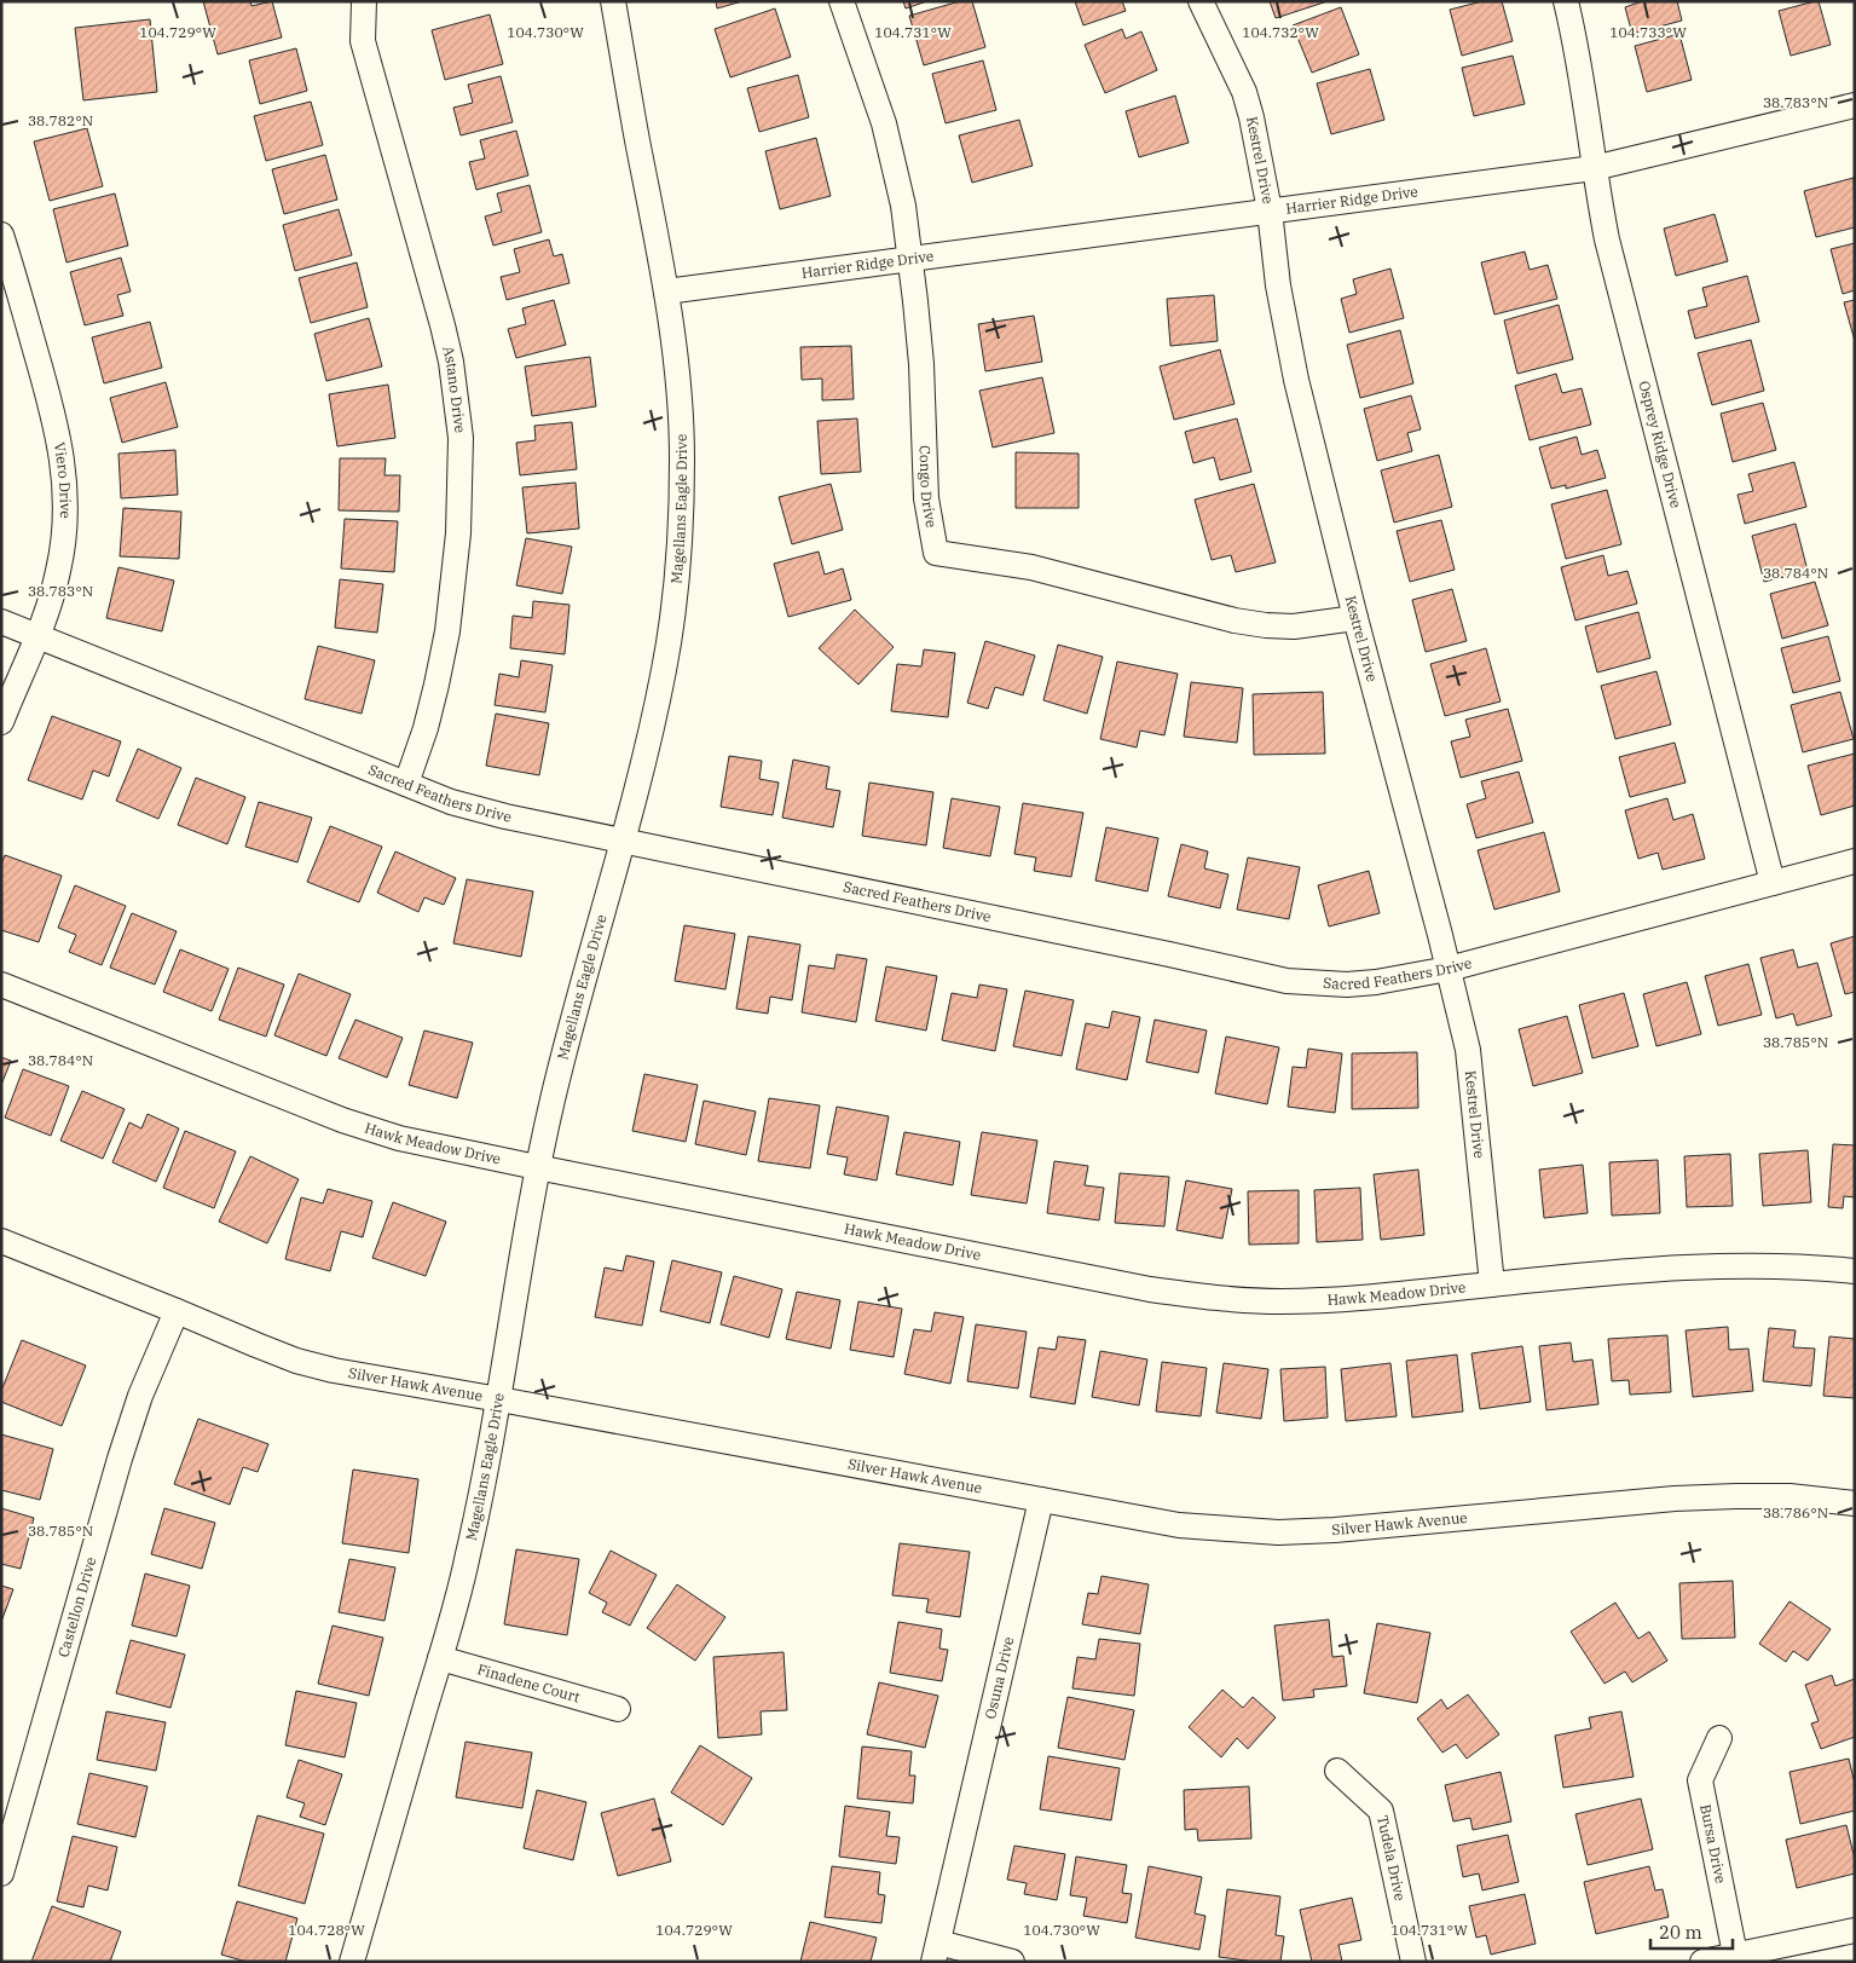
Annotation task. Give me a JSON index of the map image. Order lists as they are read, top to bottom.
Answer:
{
  "streets": {
    "street": [
      "Kestrel Drive",
      "Harrier Ridge Drive",
      "Astano Drive",
      "Osprey Ridge Drive",
      "Viero Drive",
      "Congo Drive",
      "Magellans Eagle Drive",
      "Sacred Feathers Drive",
      "Hawk Meadow Drive",
      "Silver Hawk Avenue",
      "Castellon Drive",
      "Osuna Drive",
      "Finadene Court",
      "Bursa Drive",
      "Tudela Drive"
    ]
  },
  "crossings": [
    ["Kestrel Drive", "Harrier Ridge Drive"],
    ["Kestrel Drive", "Congo Drive"],
    ["Kestrel Drive", "Sacred Feathers Drive"],
    ["Kestrel Drive", "Hawk Meadow Drive"],
    ["Harrier Ridge Drive", "Osprey Ridge Drive"],
    ["Harrier Ridge Drive", "Congo Drive"],
    ["Harrier Ridge Drive", "Magellans Eagle Drive"],
    ["Astano Drive", "Sacred Feathers Drive"],
    ["Osprey Ridge Drive", "Sacred Feathers Drive"],
    ["Viero Drive", "Sacred Feathers Drive"],
    ["Magellans Eagle Drive", "Sacred Feathers Drive"],
    ["Magellans Eagle Drive", "Hawk Meadow Drive"],
    ["Magellans Eagle Drive", "Silver Hawk Avenue"],
    ["Magellans Eagle Drive", "Finadene Court"],
    ["Silver Hawk Avenue", "Castellon Drive"],
    ["Silver Hawk Avenue", "Osuna Drive"]
  ],
  "scale_bar": "20 m",
  "coordinates": [
    "104.729°W",
    "104.730°W",
    "104.731°W",
    "104.732°W",
    "104.733°W",
    "38.783°N",
    "38.782°N",
    "38.784°N",
    "38.785°N",
    "38.786°N",
    "104.728°W"
  ]
}
